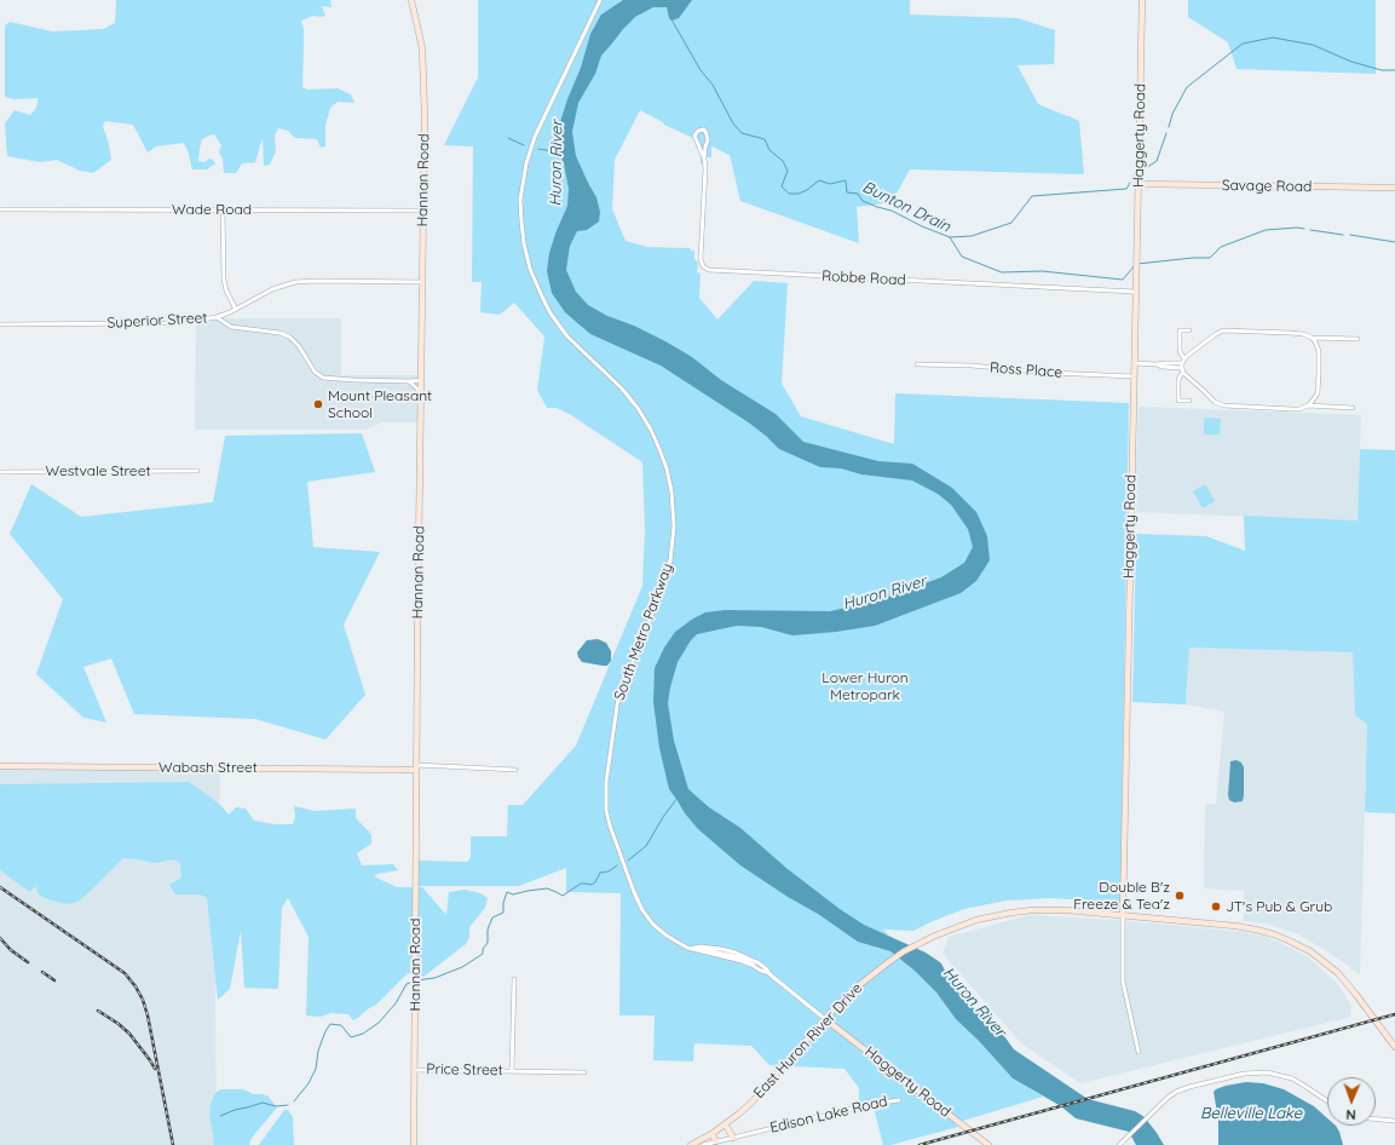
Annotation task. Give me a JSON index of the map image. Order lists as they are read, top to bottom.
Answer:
{
  "streets": {
    "street": [
      "Haggerty Road",
      "Hannan Road",
      "Savage Road",
      "Wade Road",
      "Robbe Road",
      "Superior Street",
      "Ross Place",
      "Westvale Street",
      "South Metro Parkway",
      "Wabash Street",
      "East Huron River Drive",
      "Price Street",
      "Edison Lake Road"
    ]
  },
  "crossings": [
    ["Haggerty Road", "Savage Road"],
    ["Haggerty Road", "Robbe Road"],
    ["Haggerty Road", "Ross Place"],
    ["Haggerty Road", "South Metro Parkway"],
    ["Haggerty Road", "East Huron River Drive"],
    ["Hannan Road", "Wade Road"],
    ["Hannan Road", "Superior Street"],
    ["Hannan Road", "Wabash Street"],
    ["Hannan Road", "Price Street"],
    ["South Metro Parkway", "East Huron River Drive"]
  ],
  "water": ["Huron River", "Bunton Drain", "Belleville Lake"],
  "parks": ["Lower Huron Metropark"],
  "places": ["Mount Pleasant School", "Double B'z Freeze & Tea'z", "JT's Pub & Grub"],
  "north": "bottom"
}
